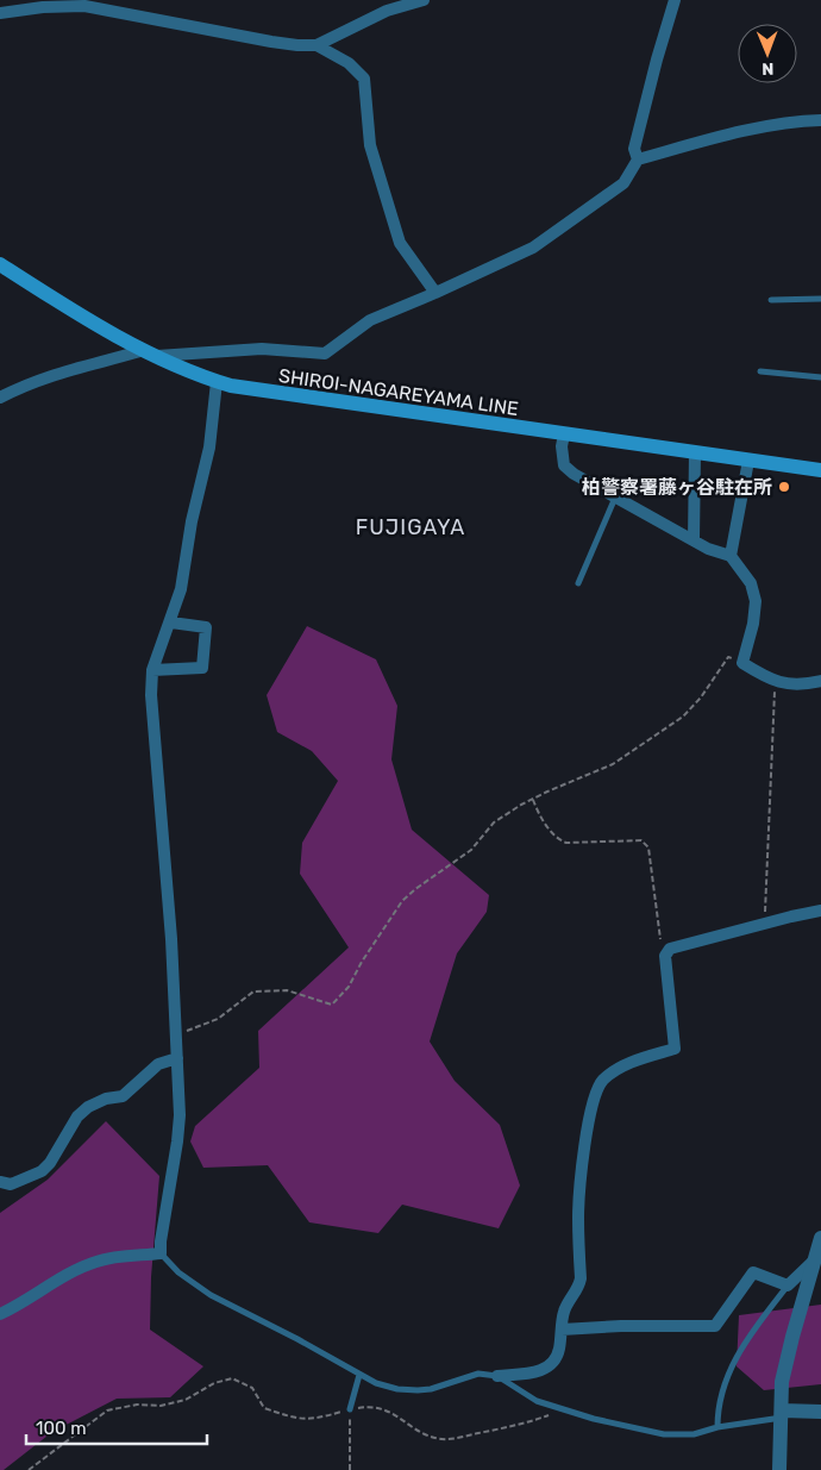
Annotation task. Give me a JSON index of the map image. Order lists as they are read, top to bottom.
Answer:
{
  "streets": {
    "main road": ["SHIROI-NAGAREYAMA LINE"]
  },
  "districts": ["FUJIGAYA"],
  "places": ["柏警察署藤ヶ谷駐在所"],
  "scale_bar": "100 m",
  "north": "bottom"
}
